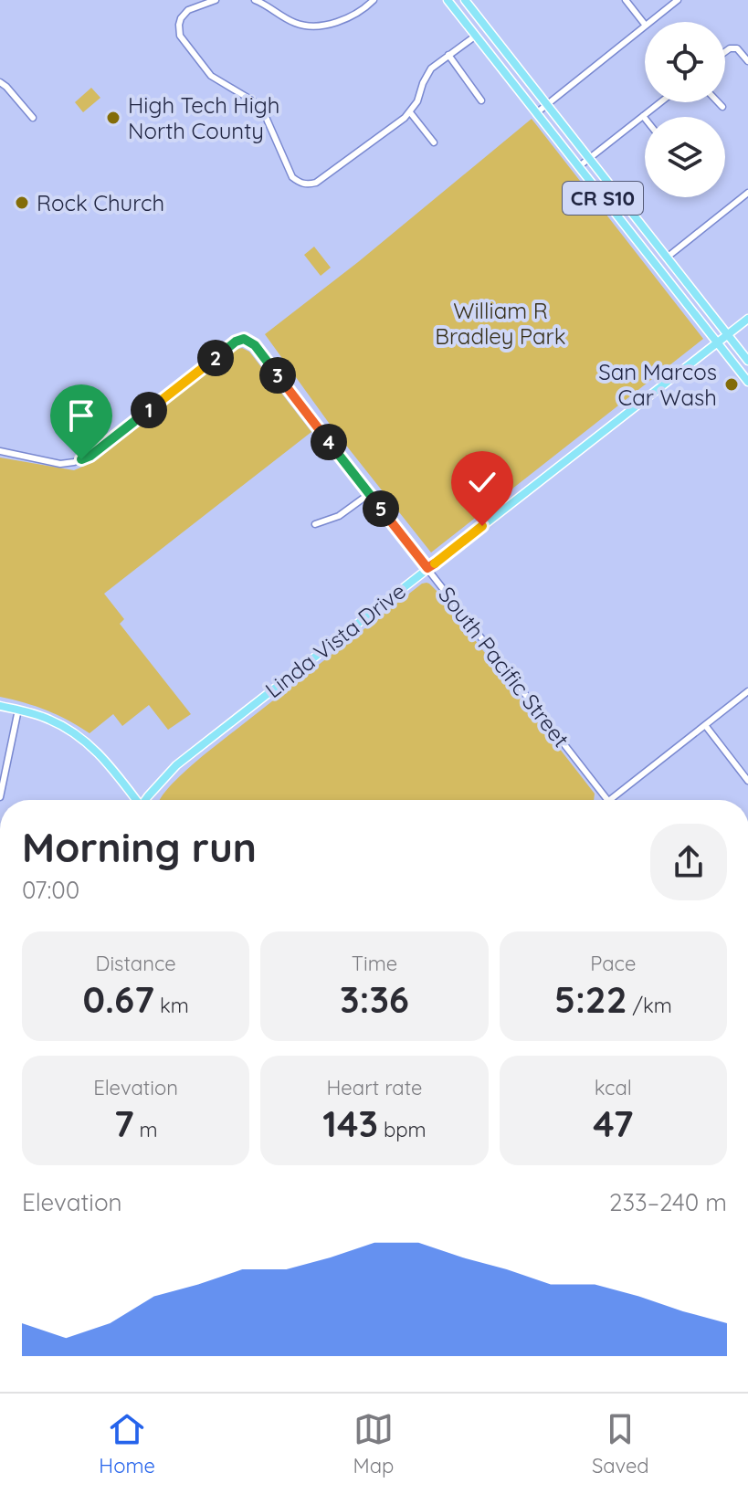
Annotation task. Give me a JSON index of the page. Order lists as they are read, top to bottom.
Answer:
{
  "streets": {
    "main road": ["CR S10", "Linda Vista Drive"],
    "street": ["South Pacific Street"]
  },
  "crossings": [
    ["CR S10", "Linda Vista Drive"],
    ["Linda Vista Drive", "South Pacific Street"]
  ],
  "parks": ["William R Bradley Park"],
  "places": ["High Tech High North County", "Rock Church", "San Marcos Car Wash"],
  "page": {
    "pins": [
      "2",
      "3",
      "1",
      "4",
      "5"
    ],
    "heading": ["Morning run", "07:00"],
    "stats": [
      ["Distance", "0.67 km"],
      ["Time", "3:36"],
      ["Pace", "5:22 /km"],
      ["Elevation", "7 m"],
      ["Heart rate", "143 bpm"],
      ["kcal", "47"]
    ],
    "chart": ["Elevation", "233–240 m"],
    "tabs": ["Home", "Map", "Saved"]
  }
}
